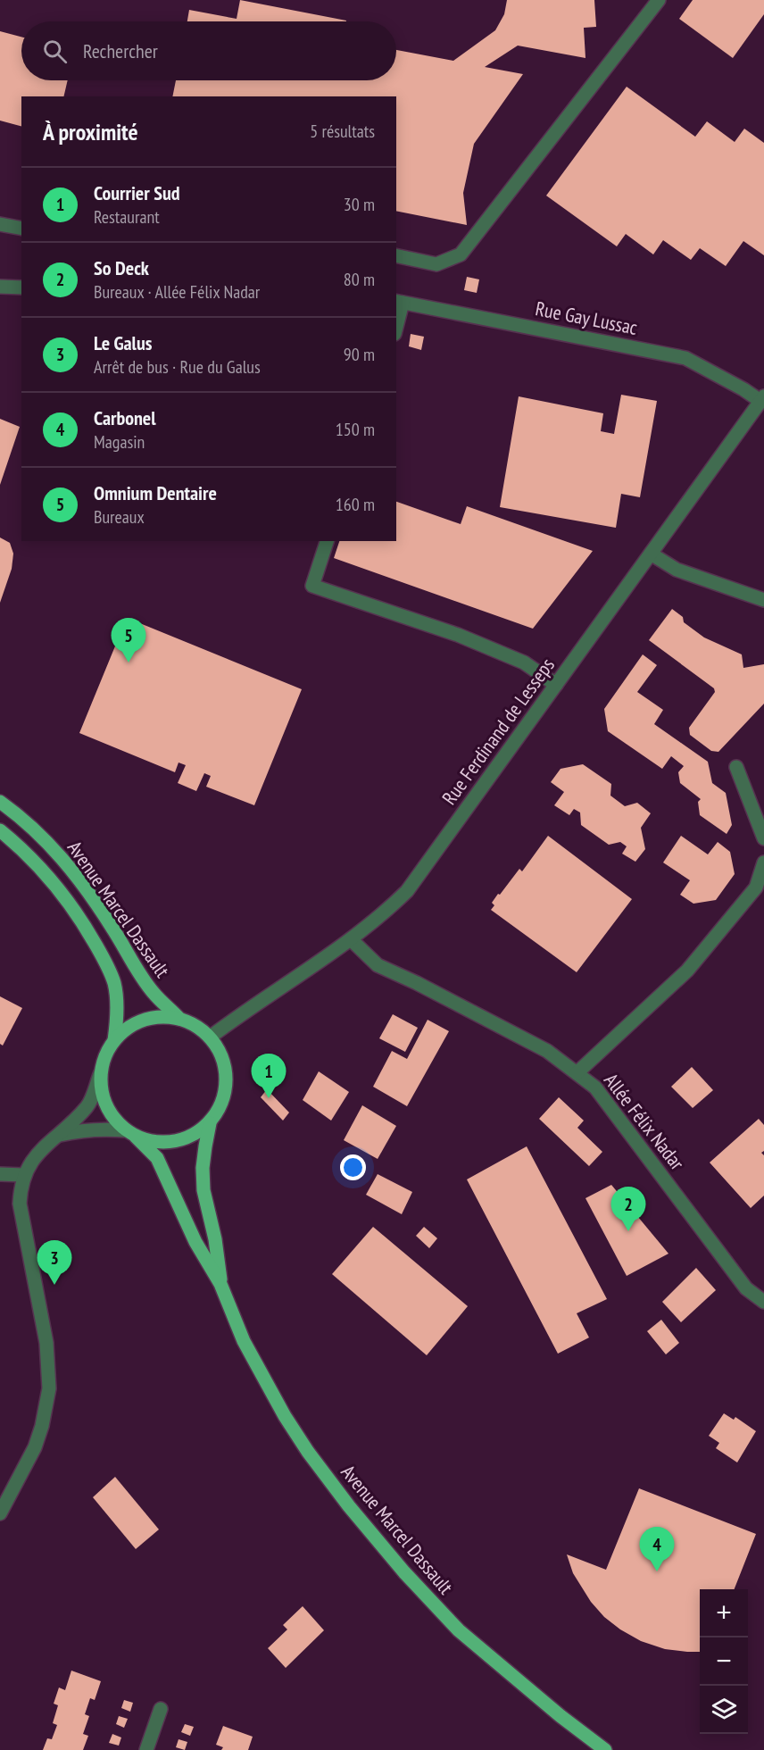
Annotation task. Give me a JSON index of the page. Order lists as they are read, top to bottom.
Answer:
{
  "streets": {
    "main road": ["Avenue Marcel Dassault"],
    "street": ["Rue Gay Lussac", "Rue Ferdinand de Lesseps", "Allée Félix Nadar"]
  },
  "crossings": [
    ["Rue Gay Lussac", "Rue Ferdinand de Lesseps"],
    ["Rue Ferdinand de Lesseps", "Avenue Marcel Dassault"],
    ["Rue Ferdinand de Lesseps", "Allée Félix Nadar"]
  ],
  "page": {
    "search": "Rechercher",
    "heading": ["À proximité", "5 résultats"],
    "list": [
      {
        "mark": "1",
        "name": "Courrier Sud",
        "note": "Restaurant",
        "value": "30 m"
      },
      {
        "mark": "2",
        "name": "So Deck",
        "note": "Bureaux · Allée Félix Nadar",
        "value": "80 m"
      },
      {
        "mark": "3",
        "name": "Le Galus",
        "note": "Arrêt de bus · Rue du Galus",
        "value": "90 m"
      },
      {
        "mark": "4",
        "name": "Carbonel",
        "note": "Magasin",
        "value": "150 m"
      },
      {
        "mark": "5",
        "name": "Omnium Dentaire",
        "note": "Bureaux",
        "value": "160 m"
      }
    ],
    "pins": [
      "5",
      "1",
      "2",
      "3",
      "4"
    ],
    "map_buttons": ["+", "−"]
  }
}
